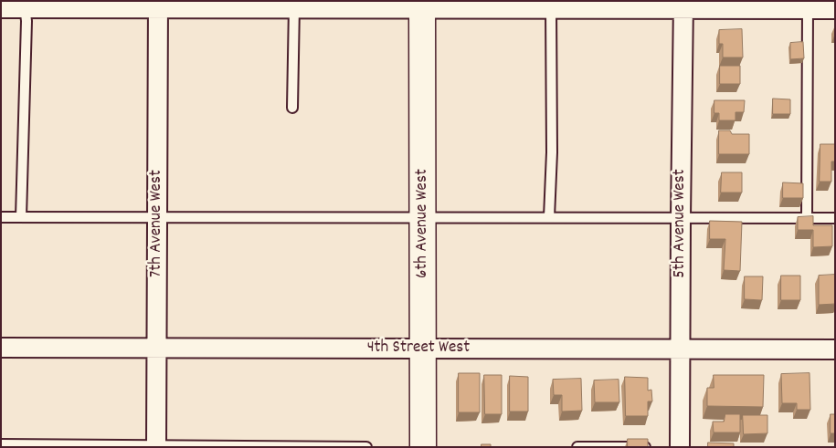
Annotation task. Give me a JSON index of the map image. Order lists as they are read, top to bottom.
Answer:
{
  "streets": {
    "street": [
      "7th Avenue West",
      "6th Avenue West",
      "5th Avenue West",
      "4th Street West"
    ]
  },
  "crossings": [
    ["7th Avenue West", "4th Street West"],
    ["6th Avenue West", "4th Street West"],
    ["5th Avenue West", "4th Street West"]
  ]
}
